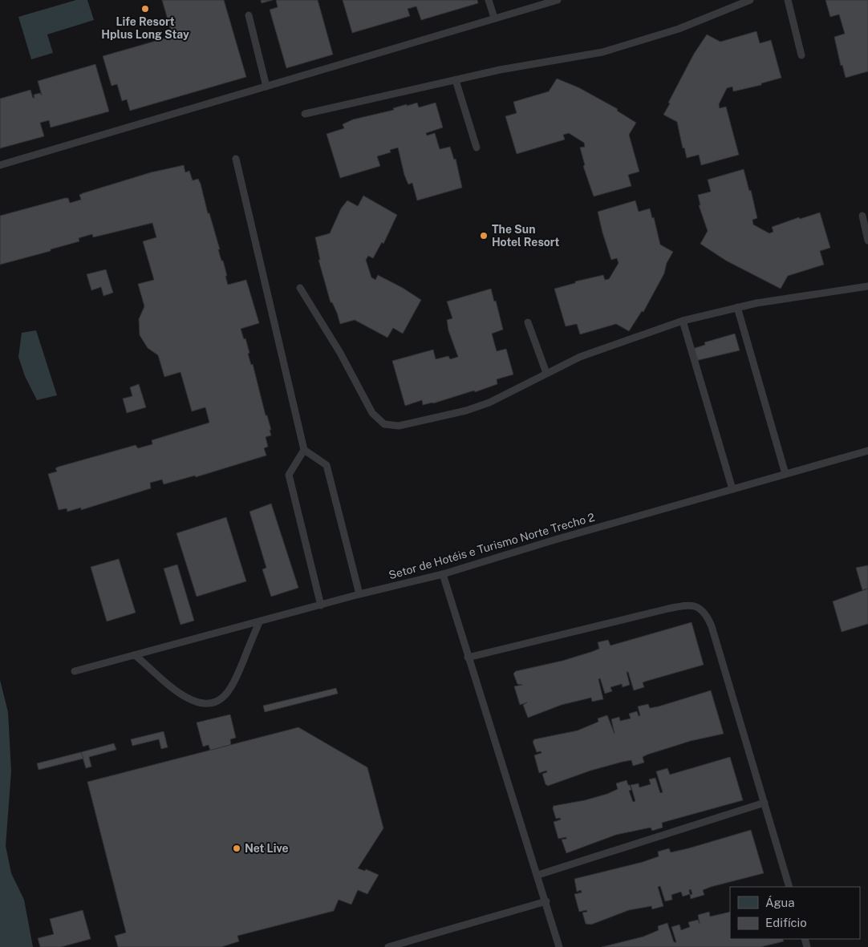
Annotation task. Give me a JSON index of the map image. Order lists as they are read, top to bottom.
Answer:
{
  "streets": {
    "lane": ["Setor de Hotéis e Turismo Norte Trecho 2"]
  },
  "places": ["Life Resort Hplus Long Stay", "The Sun Hotel Resort", "Net Live"],
  "legend": ["Água", "Edifício"]
}
